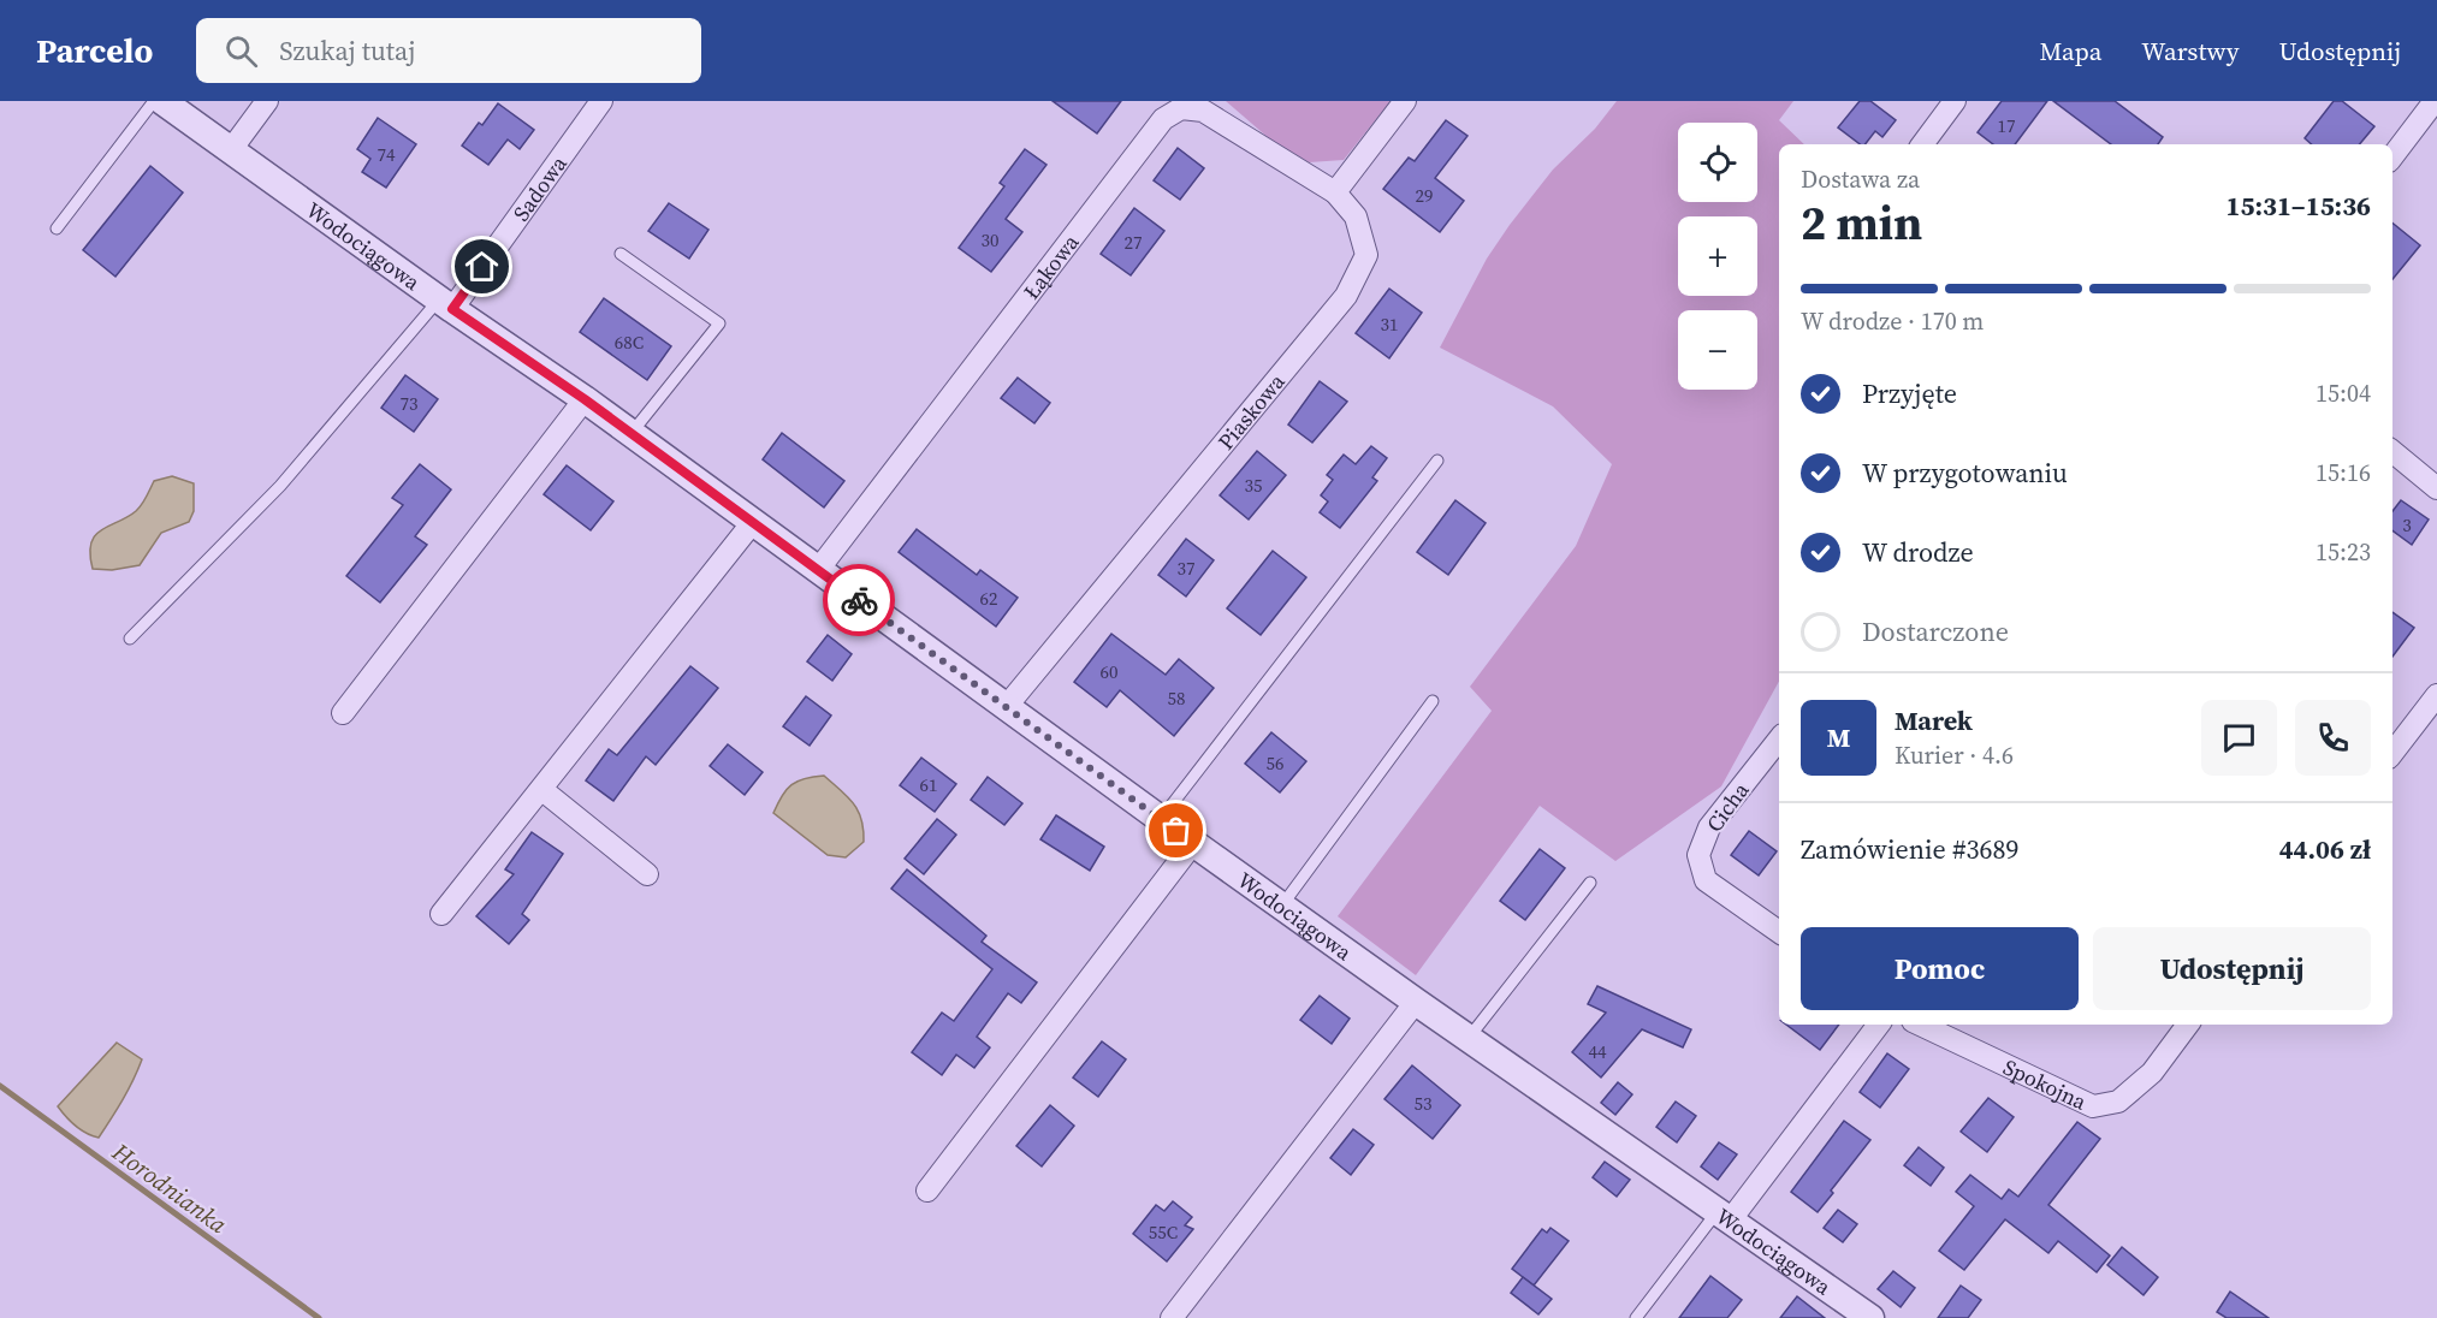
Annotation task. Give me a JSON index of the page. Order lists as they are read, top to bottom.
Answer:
{
  "streets": {
    "street": [
      "Sadowa",
      "Wodociągowa",
      "Łąkowa",
      "Piaskowa",
      "Cicha",
      "Spokojna"
    ]
  },
  "crossings": [
    ["Sadowa", "Wodociągowa"],
    ["Wodociągowa", "Łąkowa"],
    ["Wodociągowa", "Piaskowa"],
    ["Łąkowa", "Piaskowa"]
  ],
  "water": ["Horodnianka"],
  "house_numbers": [
    "17",
    "74",
    "29",
    "30",
    "27",
    "31",
    "68C",
    "73",
    "35",
    "3",
    "37",
    "62",
    "60",
    "58",
    "56",
    "61",
    "44",
    "53",
    "55C"
  ],
  "page": {
    "header": "Parcelo",
    "search": "Szukaj tutaj",
    "nav": ["Mapa", "Warstwy", "Udostępnij"],
    "map_buttons": ["+", "−"],
    "heading": ["2 min", "Dostawa za", "15:31–15:36"],
    "panel": [
      "Marek",
      "Kurier · 4.6",
      "Zamówienie #3689",
      "44.06 zł"
    ],
    "bar": "W drodze · 170 m",
    "list": [
      ["Przyjęte", "15:04"],
      ["W przygotowaniu", "15:16"],
      ["W drodze", "15:23"],
      "Dostarczone"
    ],
    "round": "M",
    "buttons": ["Pomoc", "Udostępnij"]
  }
}
